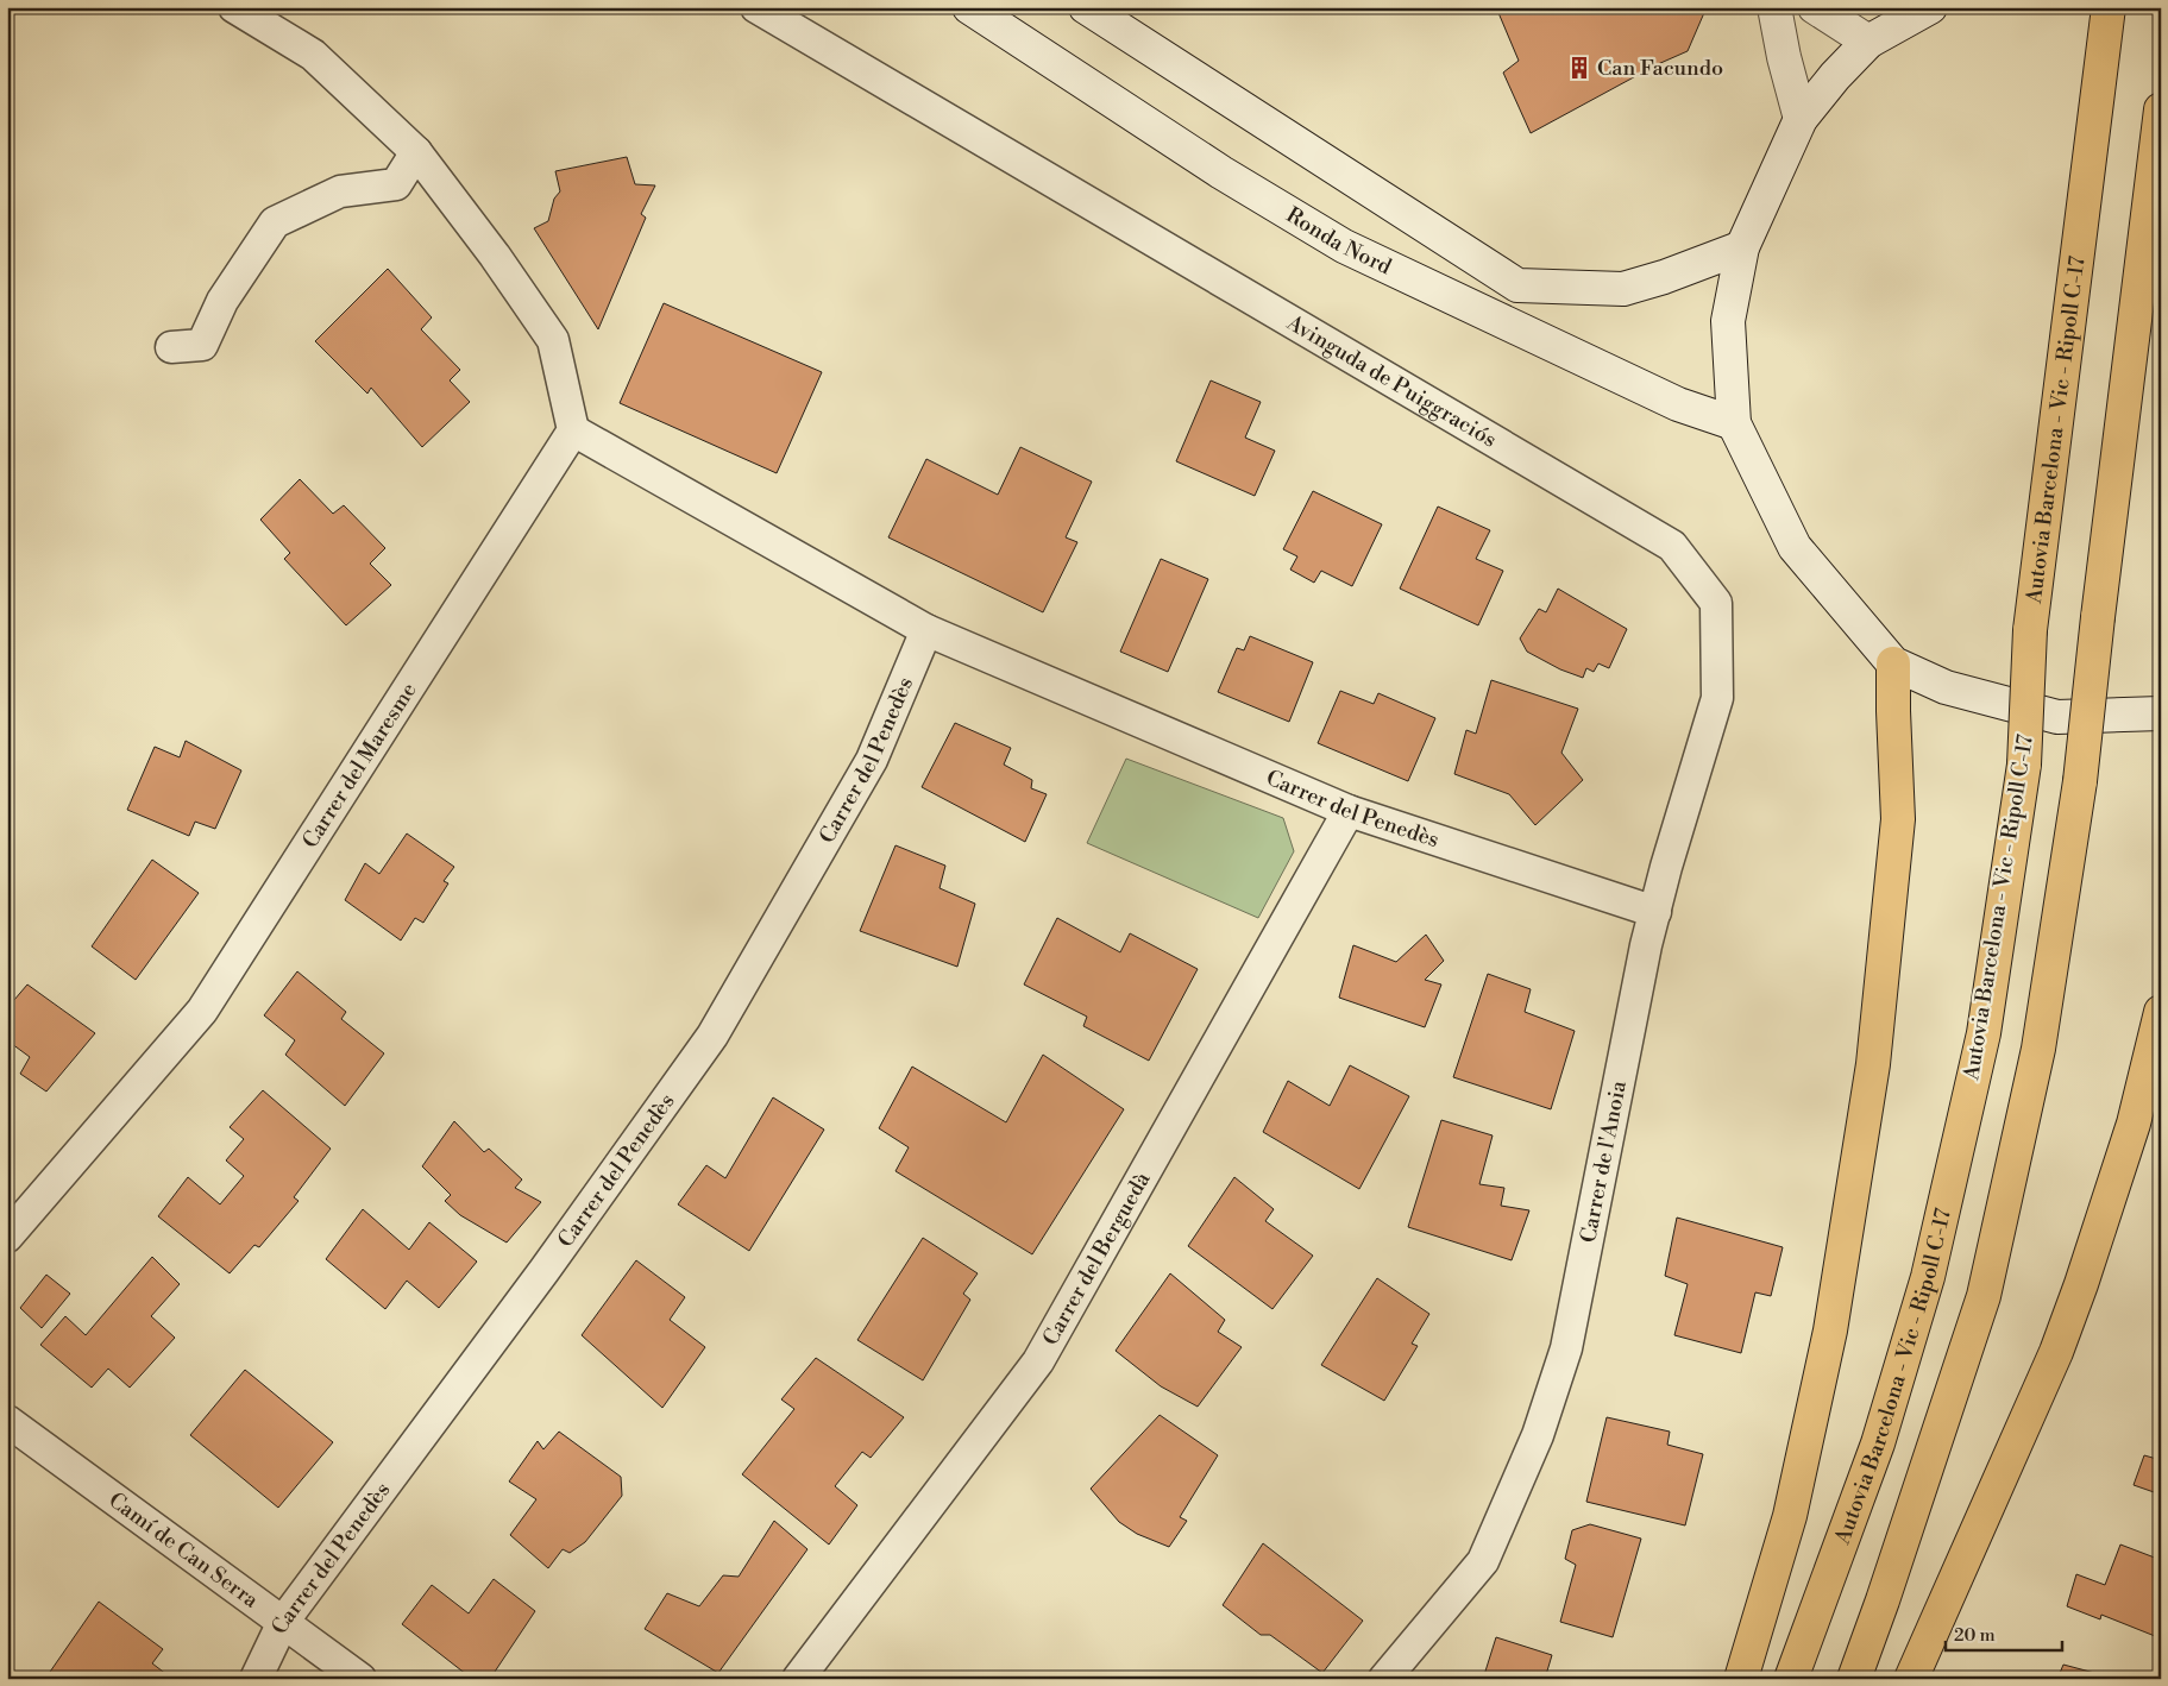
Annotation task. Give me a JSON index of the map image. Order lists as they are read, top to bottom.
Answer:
{
  "streets": {
    "highway": ["Autovia Barcelona - Vic - Ripoll C-17"],
    "main road": ["Ronda Nord"],
    "street": [
      "Avinguda de Puiggraciós",
      "Carrer del Penedès",
      "Carrer del Maresme",
      "Carrer de l'Anoia",
      "Carrer del Berguedà",
      "Camí de Can Serra"
    ]
  },
  "crossings": [
    ["Avinguda de Puiggraciós", "Carrer de l'Anoia"],
    ["Carrer del Penedès", "Carrer del Maresme"],
    ["Carrer del Penedès", "Carrer de l'Anoia"],
    ["Carrer del Penedès", "Carrer del Berguedà"],
    ["Carrer del Penedès", "Camí de Can Serra"]
  ],
  "places": {
    "building": ["Can Facundo"]
  },
  "scale_bar": "20 m"
}
